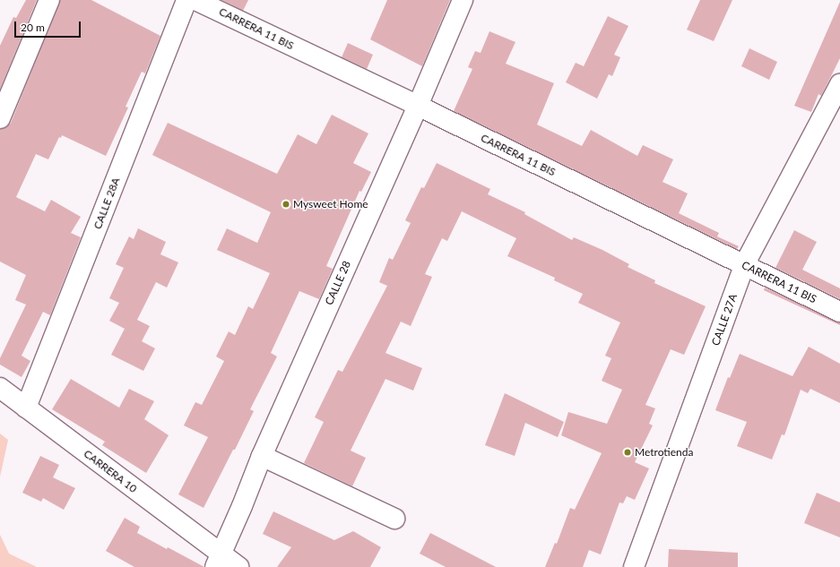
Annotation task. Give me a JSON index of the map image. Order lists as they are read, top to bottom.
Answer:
{
  "streets": {
    "street": [
      "CARRERA 11 BIS",
      "CALLE 28A",
      "CALLE 28",
      "CALLE 27A",
      "CARRERA 10"
    ]
  },
  "crossings": [
    ["CARRERA 11 BIS", "CALLE 28"],
    ["CARRERA 11 BIS", "CALLE 27A"],
    ["CALLE 28A", "CARRERA 10"],
    ["CALLE 28", "CARRERA 10"]
  ],
  "places": ["Mysweet Home", "Metrotienda"],
  "scale_bar": "20 m"
}
